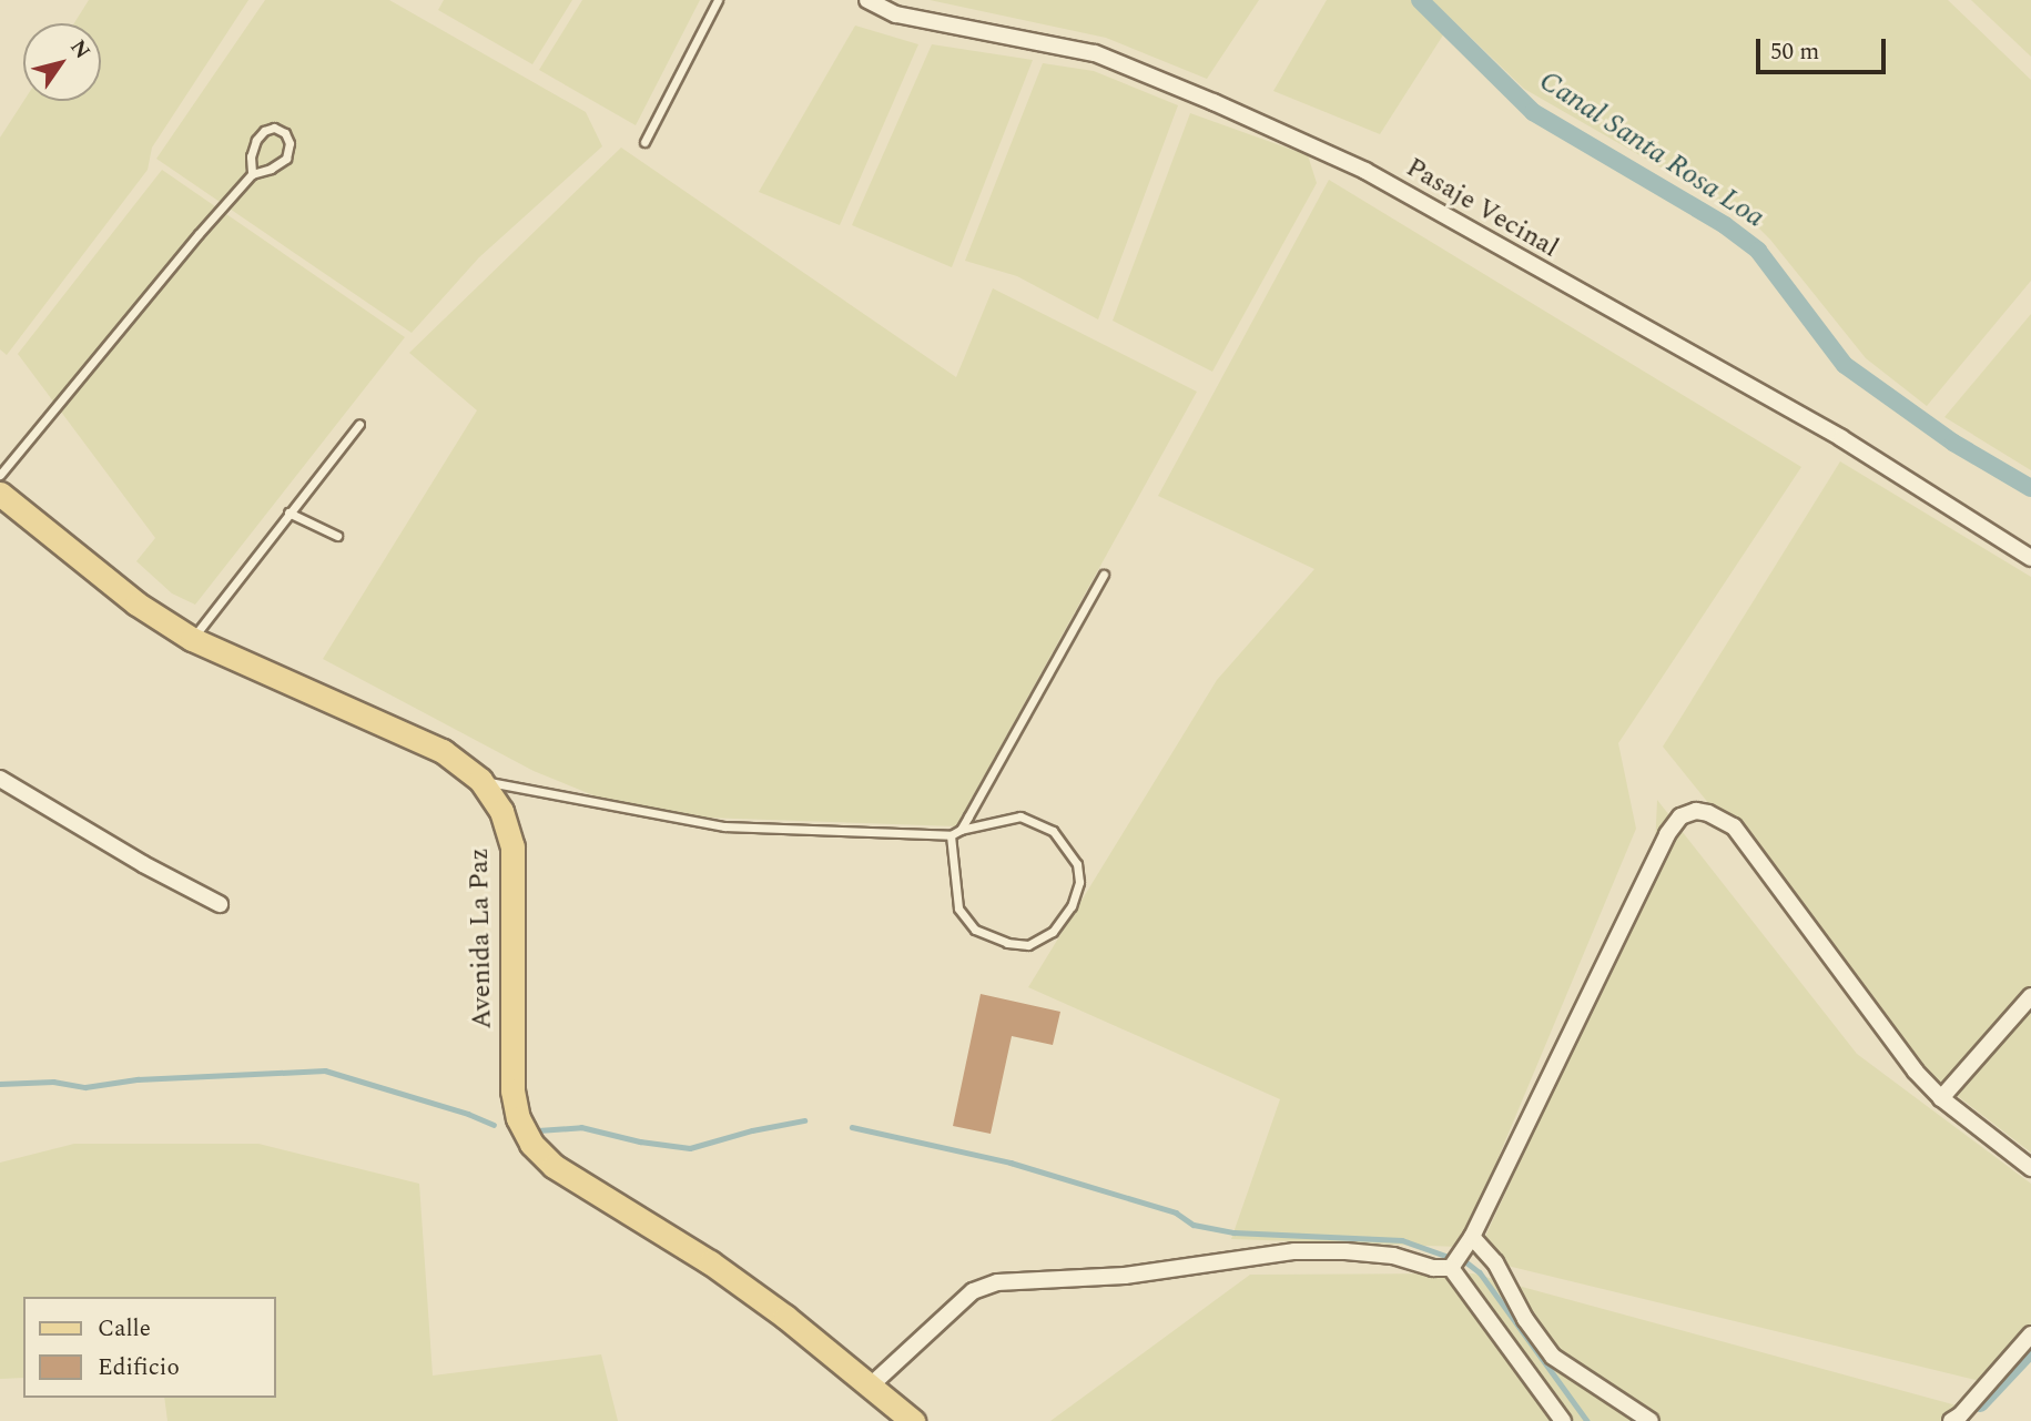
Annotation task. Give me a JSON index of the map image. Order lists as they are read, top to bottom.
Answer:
{
  "streets": {
    "main road": ["Avenida La Paz"],
    "street": ["Pasaje Vecinal"]
  },
  "water": ["Canal Santa Rosa Loa"],
  "legend": ["Calle", "Edificio"],
  "scale_bar": "50 m",
  "north": "top right"
}
